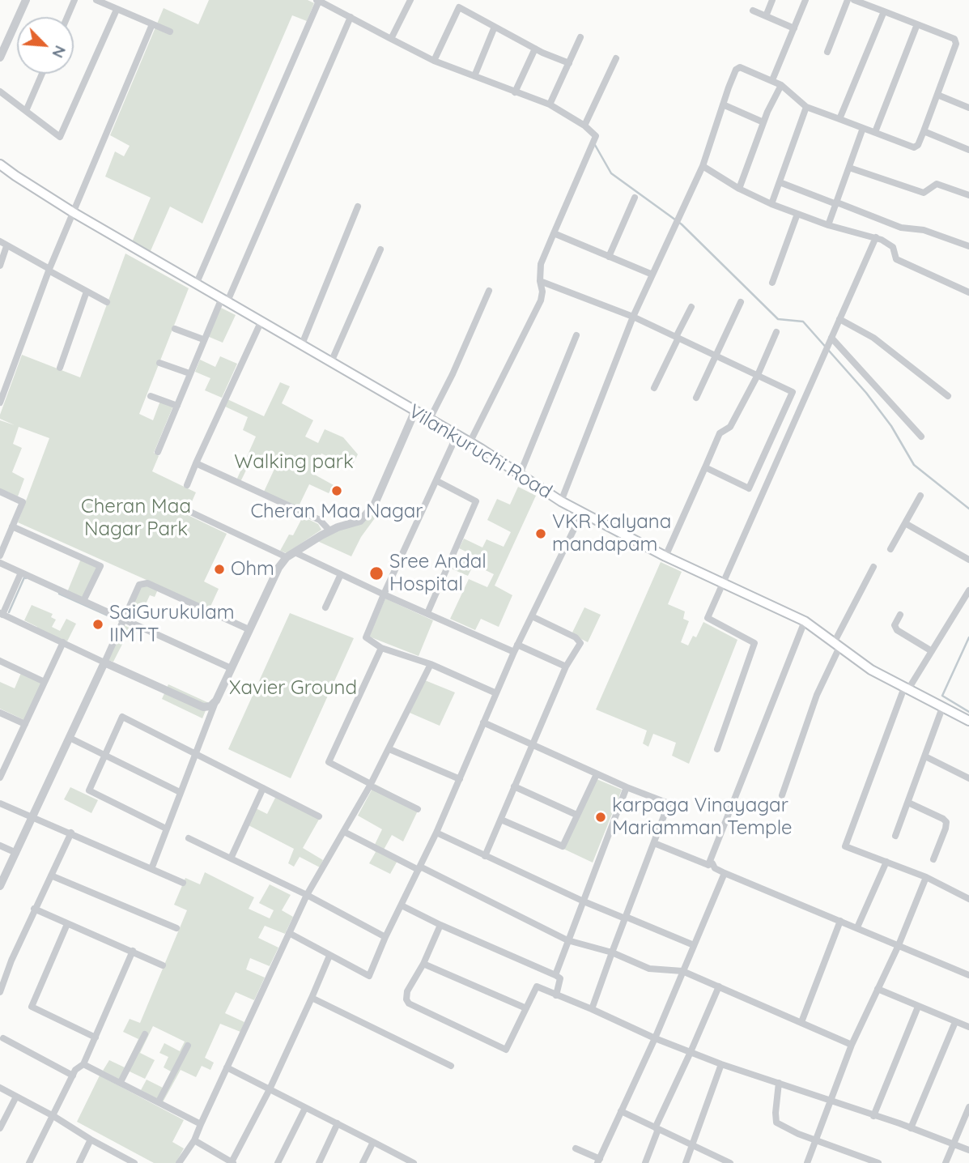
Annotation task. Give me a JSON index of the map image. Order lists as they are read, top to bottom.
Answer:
{
  "streets": {
    "main road": ["Vilankuruchi Road"]
  },
  "parks": ["Walking park", "Cheran Maa Nagar Park", "Xavier Ground"],
  "places": [
    "Cheran Maa Nagar",
    "VKR Kalyana mandapam",
    "Ohm",
    "Sree Andal Hospital",
    "SaiGurukulam IIMTT",
    "karpaga Vinayagar Mariamman Temple"
  ],
  "north": "bottom right"
}
